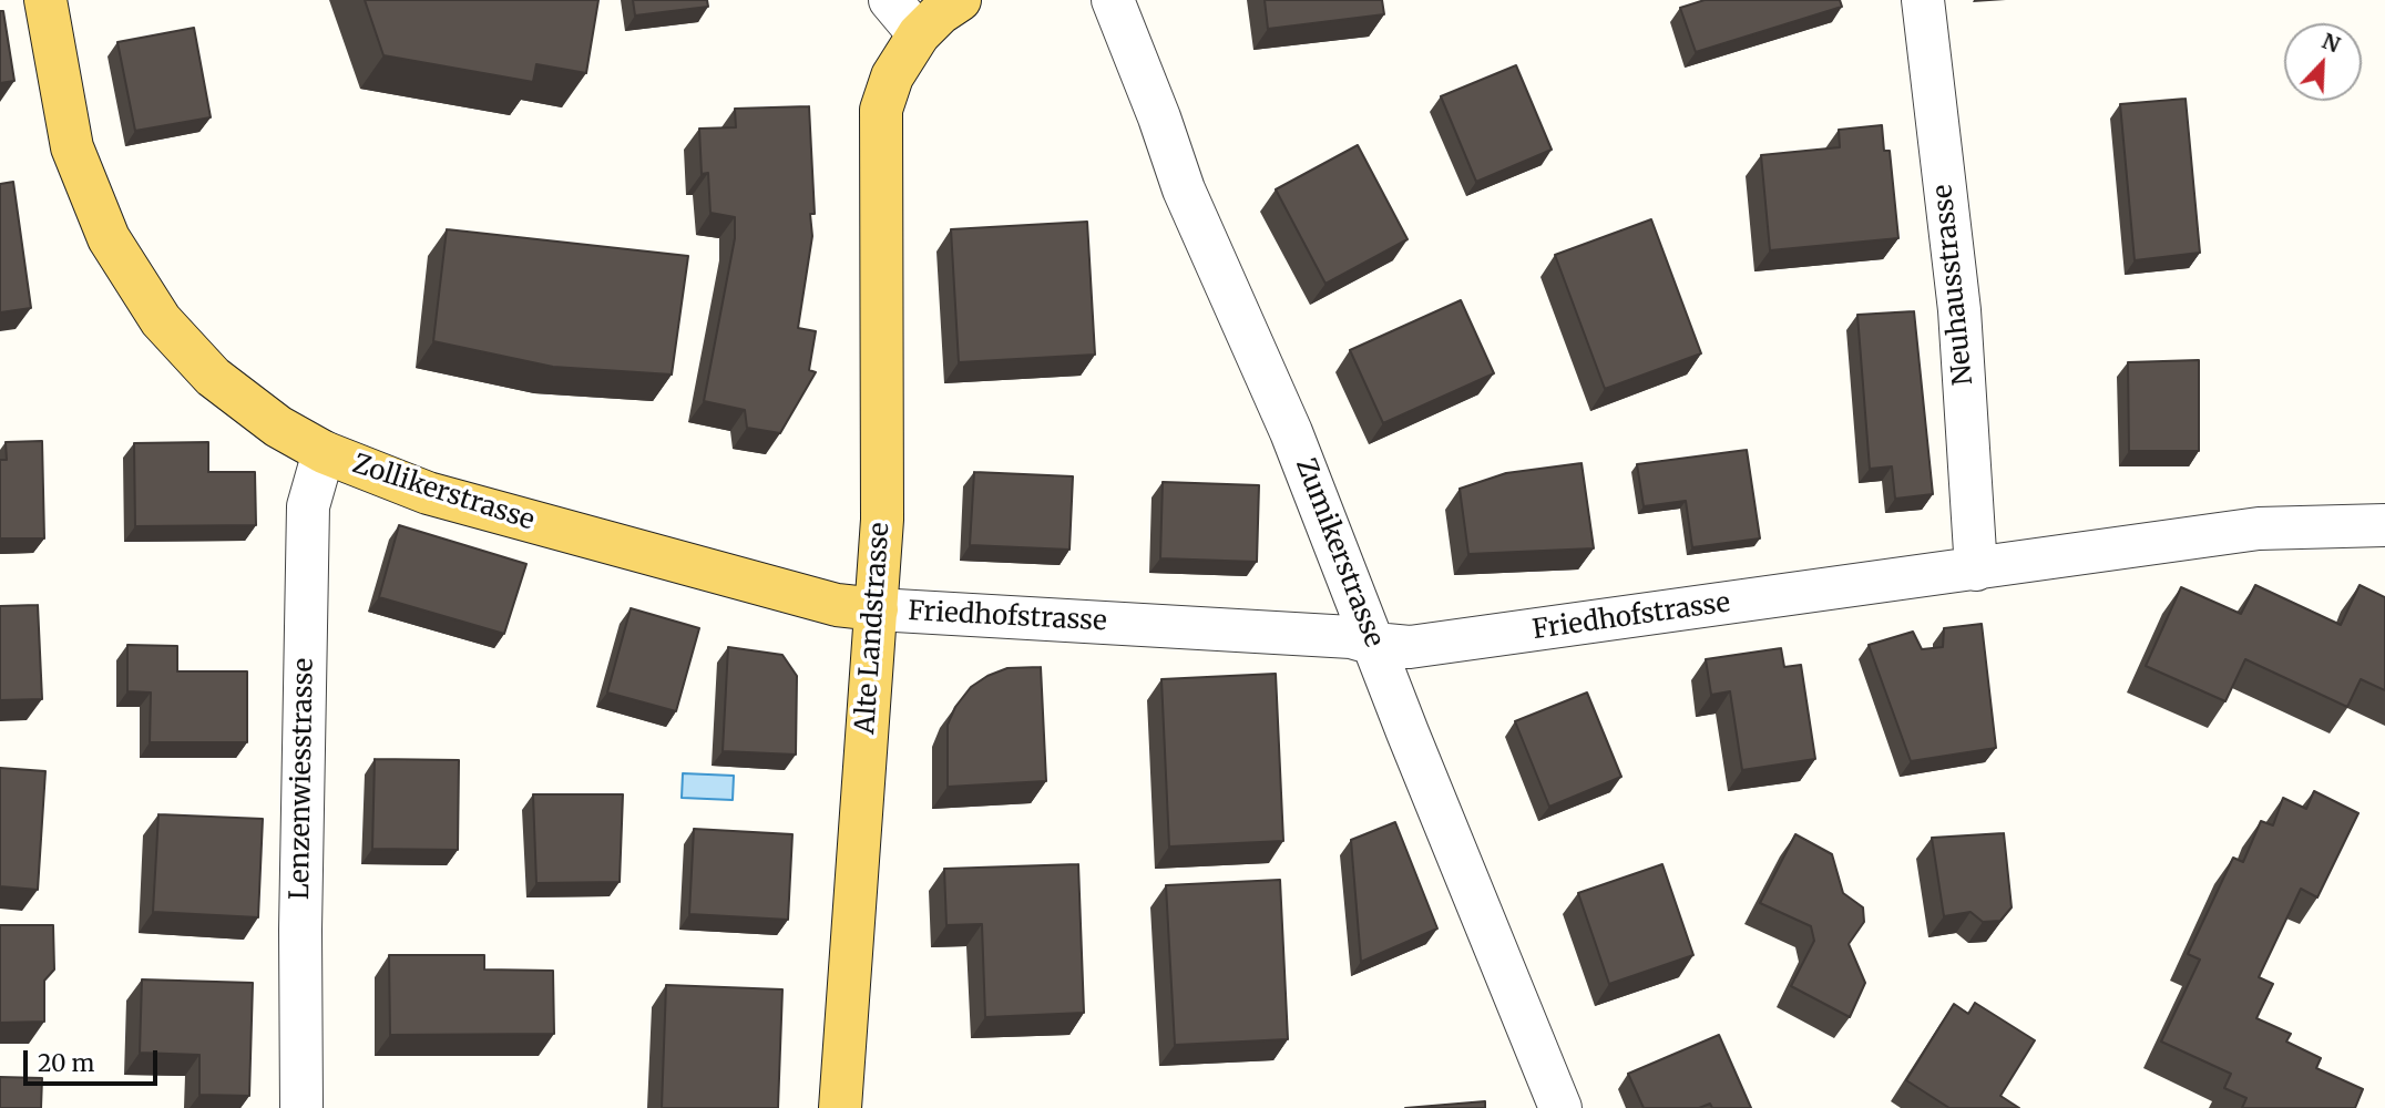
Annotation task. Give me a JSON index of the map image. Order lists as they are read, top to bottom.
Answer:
{
  "streets": {
    "main road": ["Zollikerstrasse", "Alte Landstrasse"],
    "street": [
      "Neuhausstrasse",
      "Zumikerstrasse",
      "Friedhofstrasse",
      "Lenzenwiesstrasse"
    ]
  },
  "crossings": [
    ["Neuhausstrasse", "Friedhofstrasse"],
    ["Zollikerstrasse", "Friedhofstrasse"],
    ["Zollikerstrasse", "Alte Landstrasse"],
    ["Zollikerstrasse", "Lenzenwiesstrasse"],
    ["Zumikerstrasse", "Friedhofstrasse"],
    ["Friedhofstrasse", "Alte Landstrasse"]
  ],
  "scale_bar": "20 m",
  "north": "top right"
}
